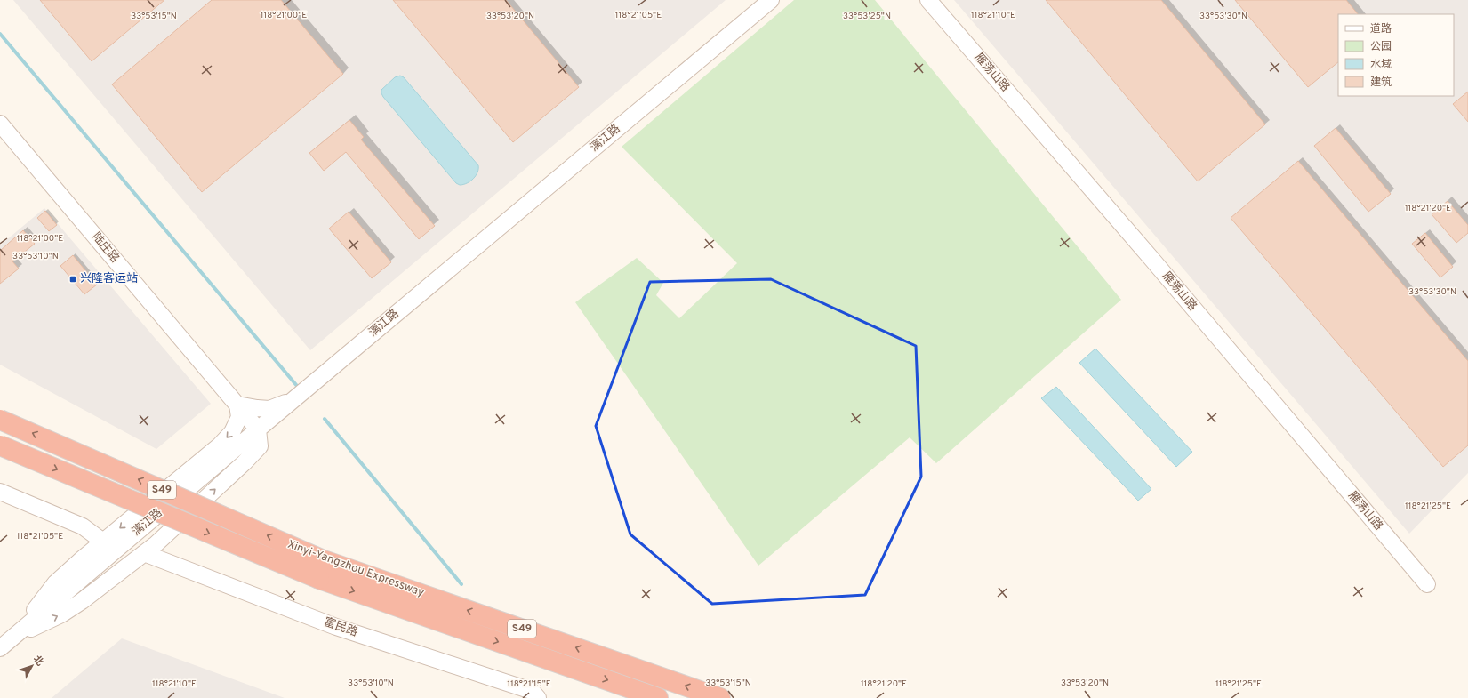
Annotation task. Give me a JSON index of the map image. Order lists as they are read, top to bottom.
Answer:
{
  "streets": {
    "highway": ["S49", "Xinyi-Yangzhou Expressway"],
    "street": [
      "雁荡山路",
      "漓江路",
      "陆庄路",
      "富民路"
    ]
  },
  "crossings": [
    ["漓江路", "陆庄路"]
  ],
  "places": {
    "transit": ["兴隆客运站"]
  },
  "legend": [
    "道路",
    "公园",
    "水域",
    "建筑"
  ],
  "north": "top right",
  "coordinates": [
    "118°21'00\"E",
    "118°21'05\"E",
    "118°21'10\"E",
    "33°53'15\"N",
    "33°53'20\"N",
    "33°53'25\"N",
    "33°53'30\"N",
    "118°21'20\"E",
    "33°53'10\"N",
    "118°21'25\"E",
    "118°21'15\"E"
  ]
}
